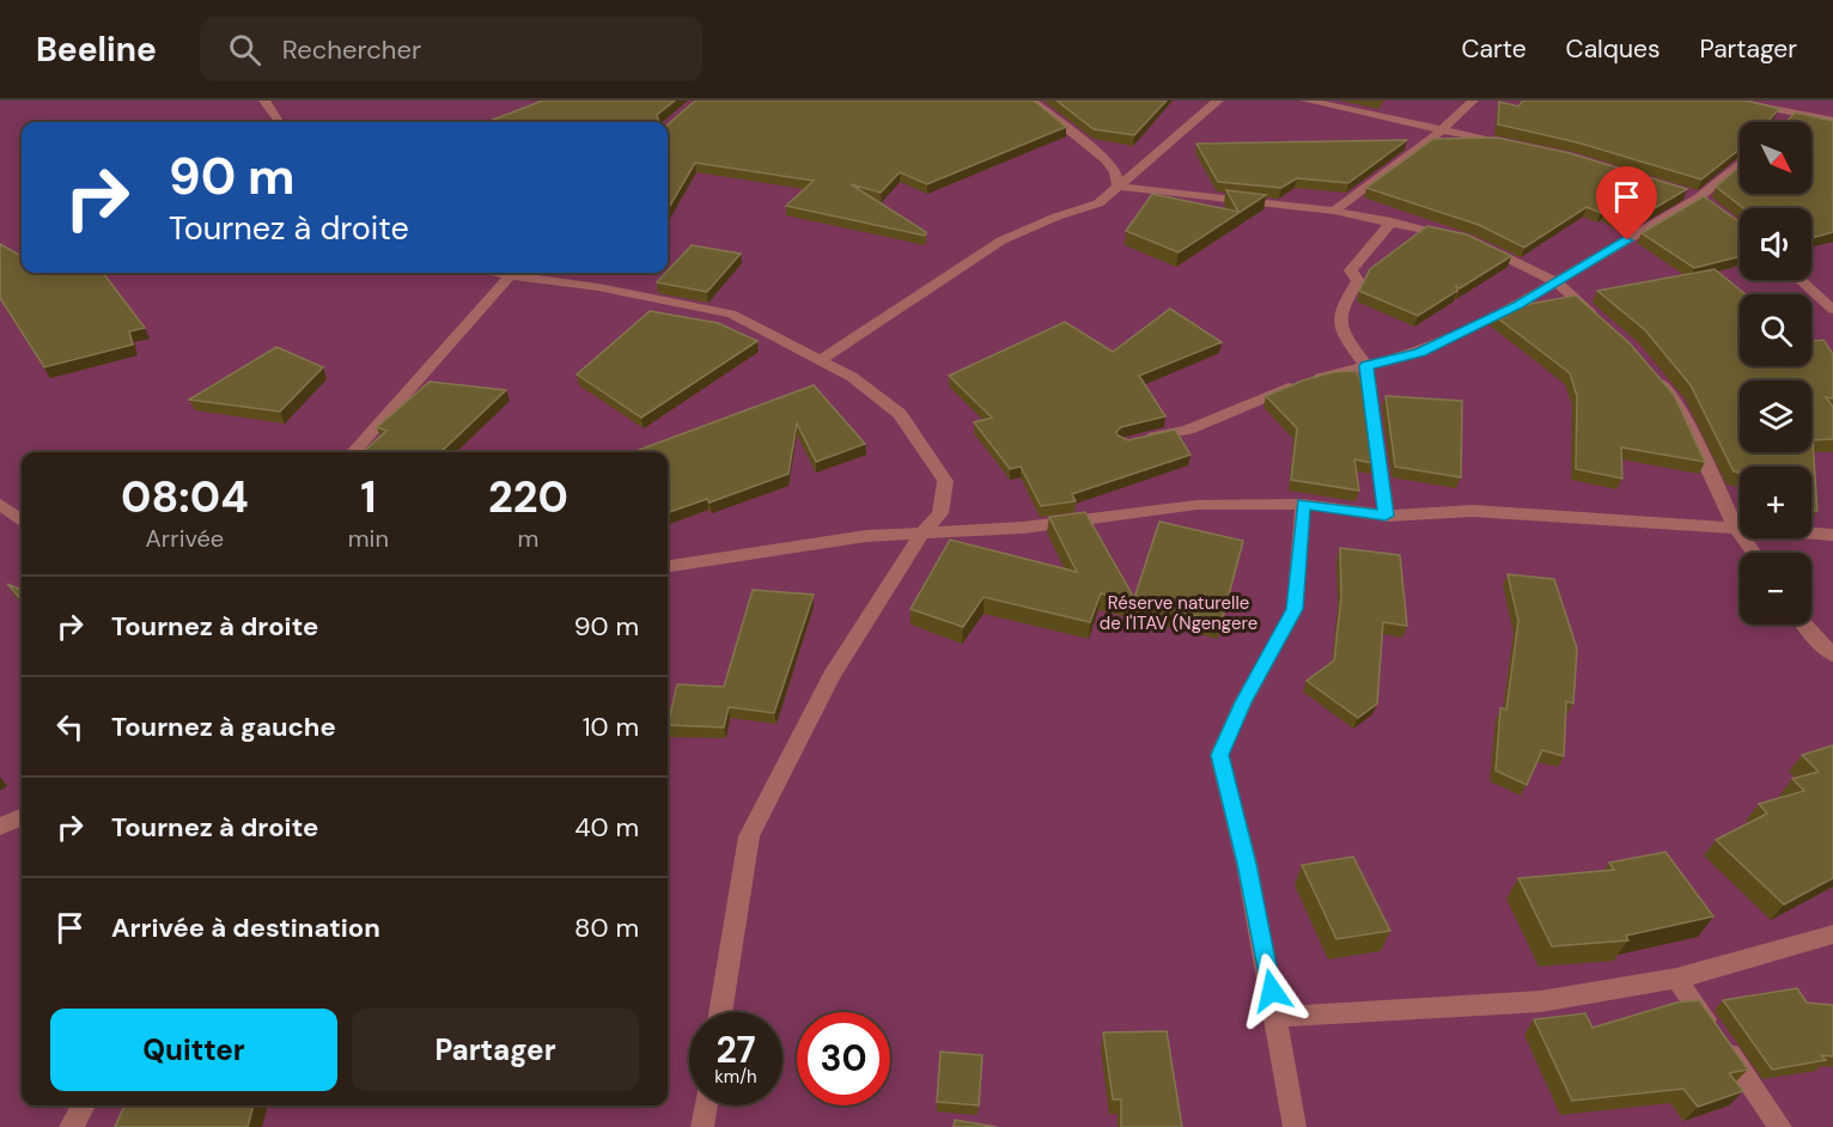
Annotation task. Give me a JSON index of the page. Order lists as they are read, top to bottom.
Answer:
{
  "parks": ["Réserve naturelle de l'ITAV (Ngengere"],
  "north": "bottom right",
  "page": {
    "header": "Beeline",
    "search": "Rechercher",
    "nav": ["Carte", "Calques", "Partager"],
    "map_buttons": ["+", "−"],
    "turn": ["90 m", "Tournez à droite"],
    "eta": [
      "08:04",
      "Arrivée",
      "1",
      "min",
      "220",
      "m"
    ],
    "list": [
      {
        "name": "Tournez à droite",
        "value": "90 m"
      },
      {
        "name": "Tournez à gauche",
        "value": "10 m"
      },
      {
        "name": "Tournez à droite",
        "value": "40 m"
      },
      {
        "name": "Arrivée à destination",
        "value": "80 m"
      }
    ],
    "buttons": ["Quitter", "Partager"],
    "speed": "27 km/h",
    "limit": "30"
  }
}
